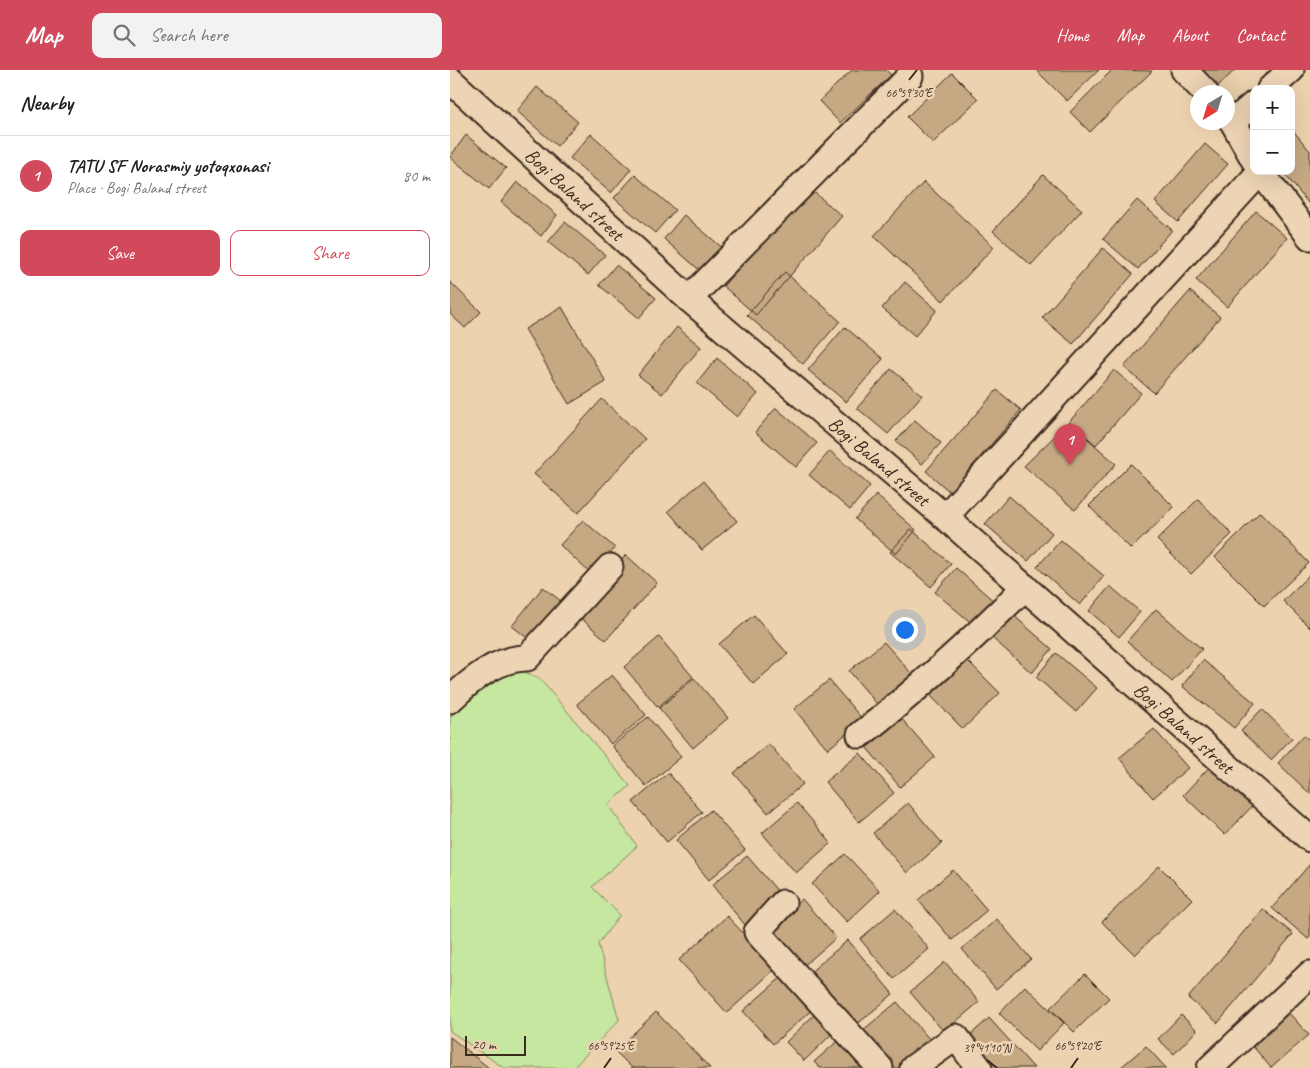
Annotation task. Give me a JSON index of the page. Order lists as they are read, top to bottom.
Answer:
{
  "streets": {
    "street": ["Bogi Baland street"]
  },
  "scale_bar": "20 m",
  "north": "bottom left",
  "page": {
    "header": "Map",
    "search": "Search here",
    "nav": [
      "Home",
      "Map",
      "About",
      "Contact"
    ],
    "heading": "Nearby",
    "map_buttons": ["+", "−"],
    "list": [
      {
        "mark": "1",
        "name": "TATU SF Norasmiy yotoqxonasi",
        "note": "Place · Bogi Baland street",
        "value": "80 m"
      }
    ],
    "buttons": ["Save", "Share"],
    "pins": "1",
    "scale": "20 m"
  },
  "coordinates": [
    "66°59'30\"E",
    "66°59'25\"E",
    "66°59'20\"E",
    "39°41'10\"N"
  ]
}
